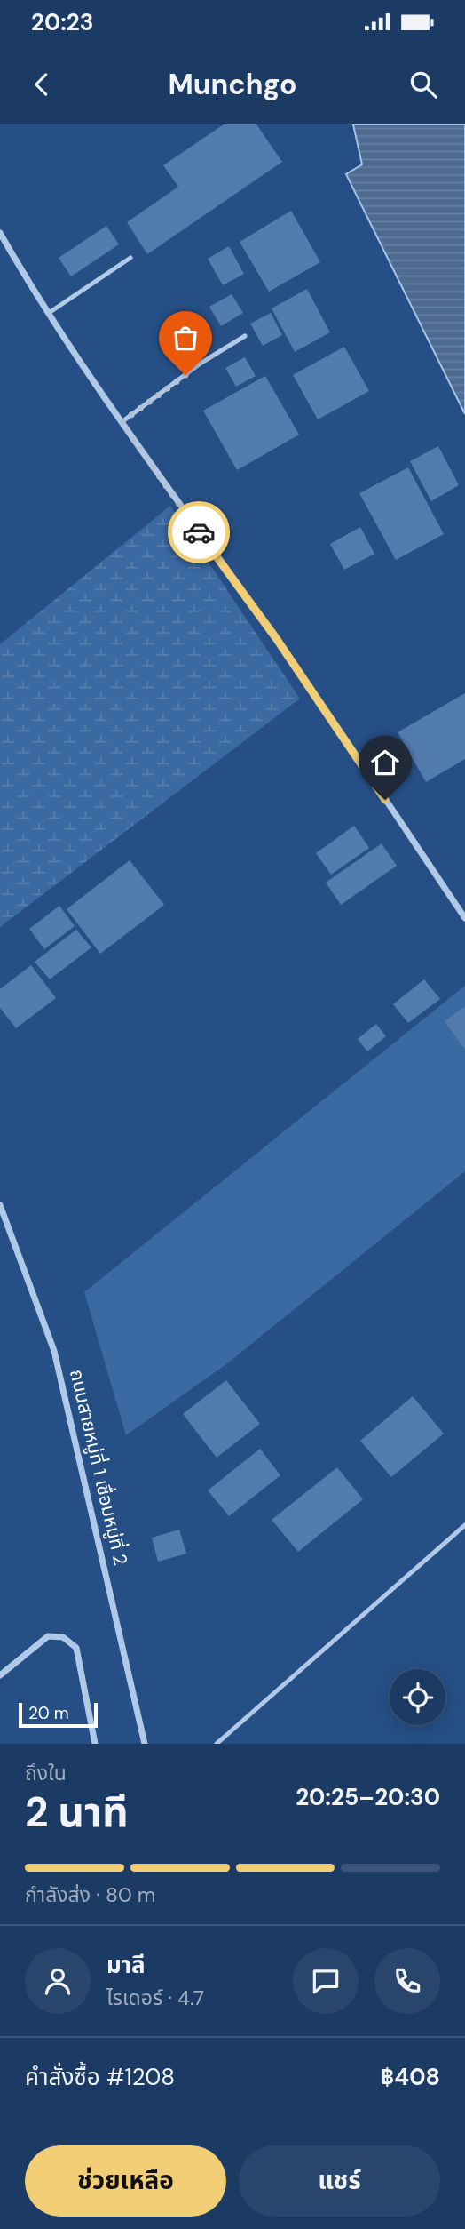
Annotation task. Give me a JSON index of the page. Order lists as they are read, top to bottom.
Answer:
{
  "streets": {
    "street": ["ถนนสายหมู่ที่ 1 เชื่อมหมู่ที่ 2"]
  },
  "scale_bar": "20 m",
  "page": {
    "status": "20:23",
    "header": "Munchgo",
    "scale": "20 m",
    "heading": ["2 นาที", "ถึงใน", "20:25–20:30"],
    "panel": [
      "มาลี",
      "ไรเดอร์ · 4.7",
      "คำสั่งซื้อ #1208",
      "฿408"
    ],
    "bar": "กำลังส่ง · 80 m",
    "buttons": ["ช่วยเหลือ", "แชร์"]
  }
}
